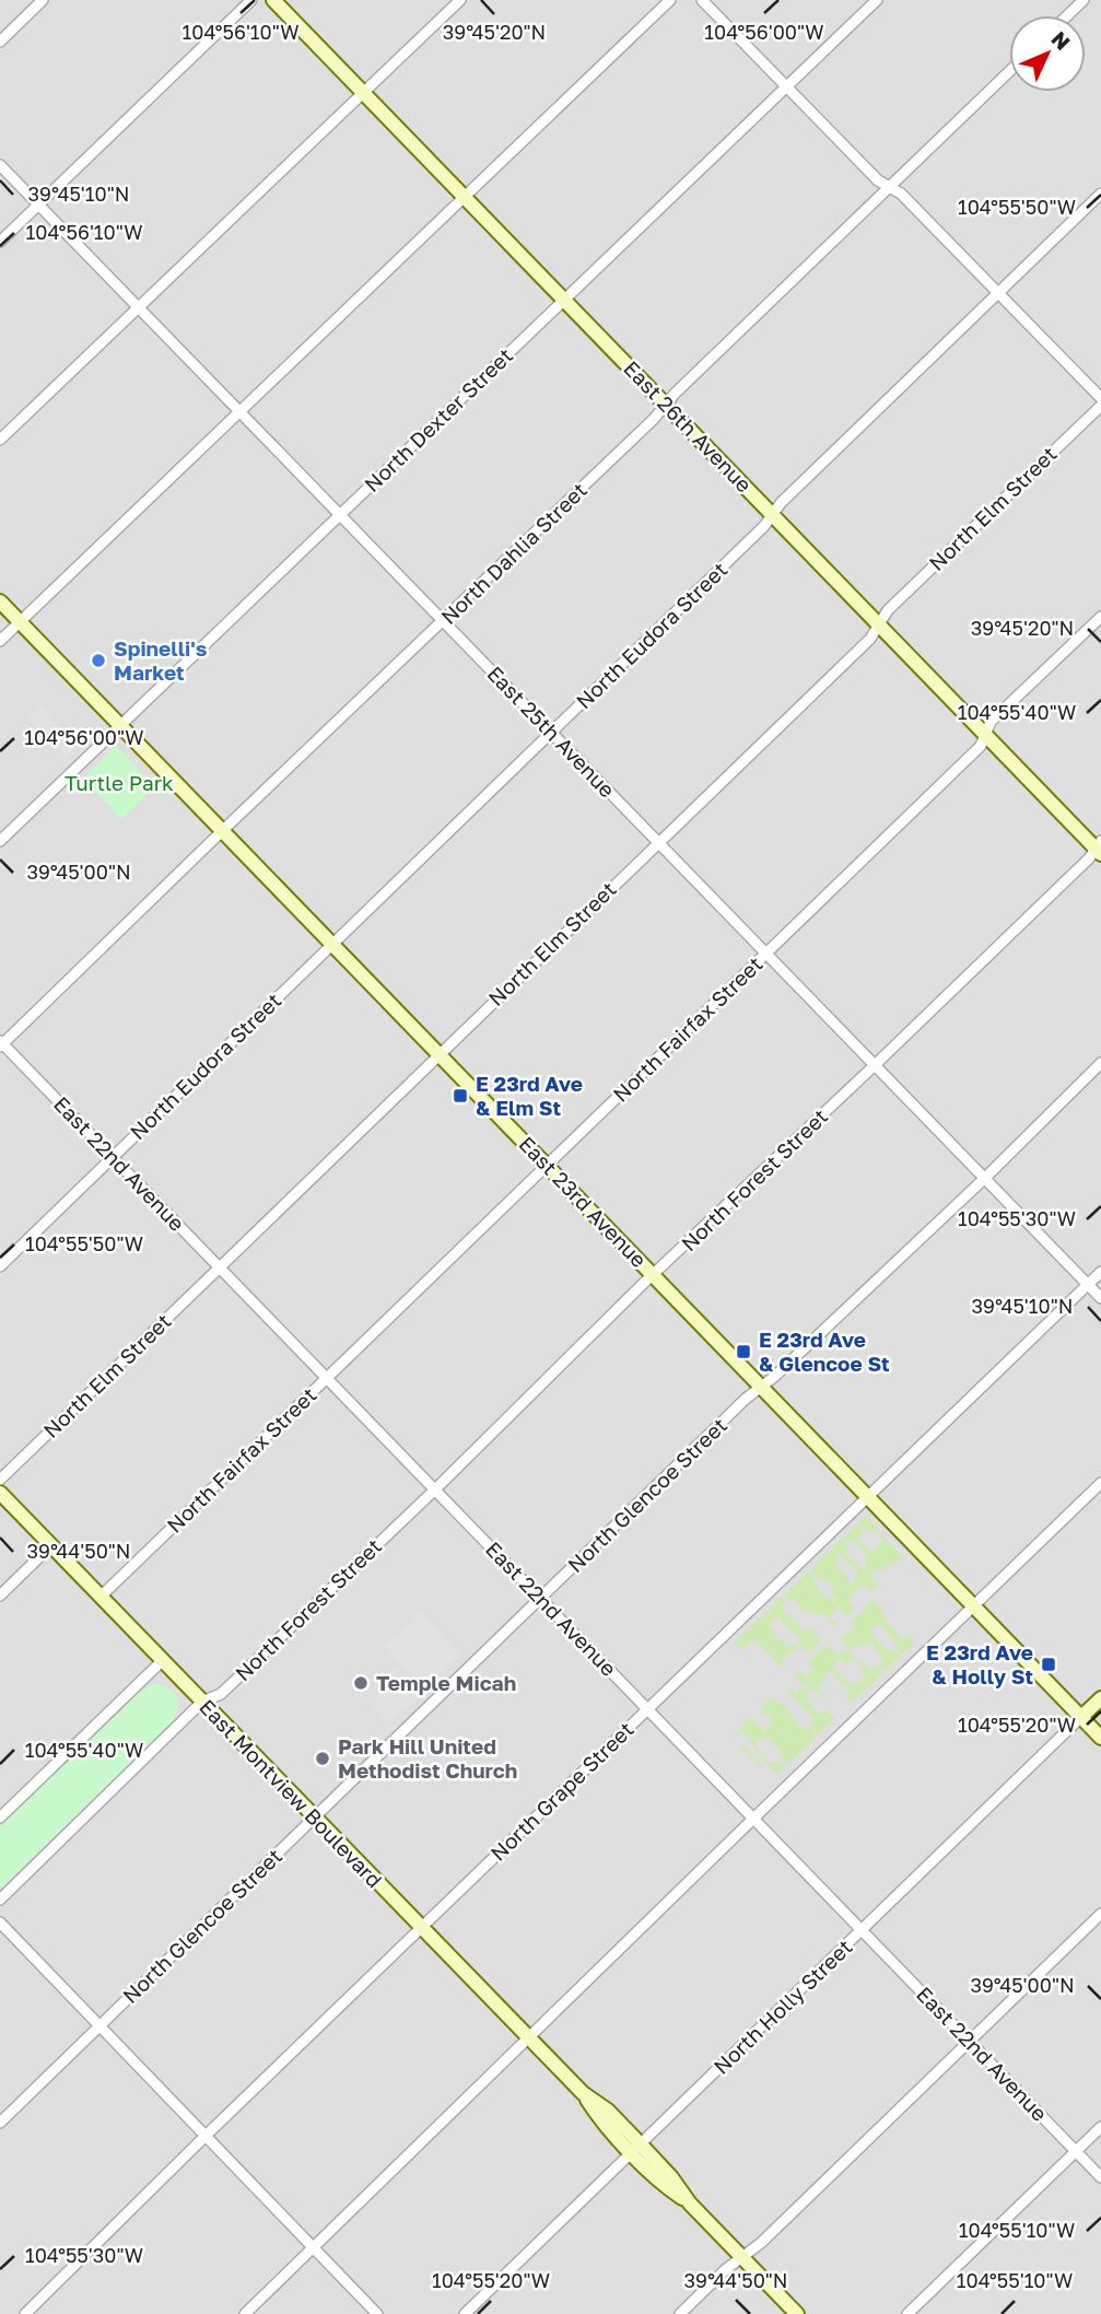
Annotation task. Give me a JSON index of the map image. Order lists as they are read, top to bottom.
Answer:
{
  "streets": {
    "street": [
      "North Dexter Street",
      "East 26th Avenue",
      "North Elm Street",
      "North Dahlia Street",
      "North Eudora Street",
      "East 25th Avenue",
      "North Fairfax Street",
      "East 22nd Avenue",
      "North Forest Street",
      "East 23rd Avenue",
      "North Glencoe Street",
      "North Grape Street",
      "East Montview Boulevard",
      "North Holly Street"
    ]
  },
  "crossings": [
    ["North Dexter Street", "East 26th Avenue"],
    ["North Dexter Street", "East 25th Avenue"],
    ["North Dexter Street", "East 23rd Avenue"],
    ["East 26th Avenue", "North Elm Street"],
    ["East 26th Avenue", "North Dahlia Street"],
    ["East 26th Avenue", "North Eudora Street"],
    ["East 26th Avenue", "North Fairfax Street"],
    ["East 26th Avenue", "North Forest Street"],
    ["North Elm Street", "East 25th Avenue"],
    ["North Elm Street", "East 22nd Avenue"],
    ["North Elm Street", "East 23rd Avenue"],
    ["North Dahlia Street", "East 25th Avenue"],
    ["North Dahlia Street", "East 22nd Avenue"],
    ["North Dahlia Street", "East 23rd Avenue"],
    ["North Eudora Street", "East 25th Avenue"],
    ["North Eudora Street", "East 22nd Avenue"],
    ["North Eudora Street", "East 23rd Avenue"],
    ["East 25th Avenue", "North Fairfax Street"],
    ["East 25th Avenue", "North Forest Street"],
    ["East 25th Avenue", "North Glencoe Street"],
    ["East 25th Avenue", "North Grape Street"],
    ["North Fairfax Street", "East 22nd Avenue"],
    ["North Fairfax Street", "East 23rd Avenue"],
    ["North Fairfax Street", "East Montview Boulevard"],
    ["East 22nd Avenue", "North Forest Street"],
    ["East 22nd Avenue", "North Glencoe Street"],
    ["East 22nd Avenue", "North Grape Street"],
    ["East 22nd Avenue", "North Holly Street"],
    ["North Forest Street", "East 23rd Avenue"],
    ["North Forest Street", "East Montview Boulevard"],
    ["East 23rd Avenue", "North Glencoe Street"],
    ["East 23rd Avenue", "North Grape Street"],
    ["East 23rd Avenue", "North Holly Street"],
    ["North Glencoe Street", "East Montview Boulevard"],
    ["North Grape Street", "East Montview Boulevard"],
    ["East Montview Boulevard", "North Holly Street"]
  ],
  "parks": ["Turtle Park"],
  "places": {
    "other": ["Spinelli's Market", "Temple Micah", "Park Hill United Methodist Church"],
    "transit": ["E 23rd Ave & Elm St", "E 23rd Ave & Glencoe St", "E 23rd Ave & Holly St"]
  },
  "north": "top right",
  "coordinates": [
    "104°56'10\"W",
    "104°56'00\"W",
    "39°45'20\"N",
    "39°45'10\"N",
    "104°55'50\"W",
    "104°55'40\"W",
    "39°45'00\"N",
    "104°55'30\"W",
    "39°44'50\"N",
    "104°55'20\"W",
    "104°55'10\"W"
  ]
}
